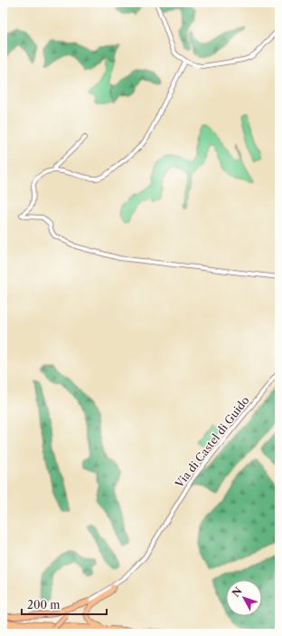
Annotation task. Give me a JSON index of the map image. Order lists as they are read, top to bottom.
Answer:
{
  "streets": {
    "street": ["Via di Castel di Guido"]
  },
  "scale_bar": "200 m",
  "north": "top left"
}
